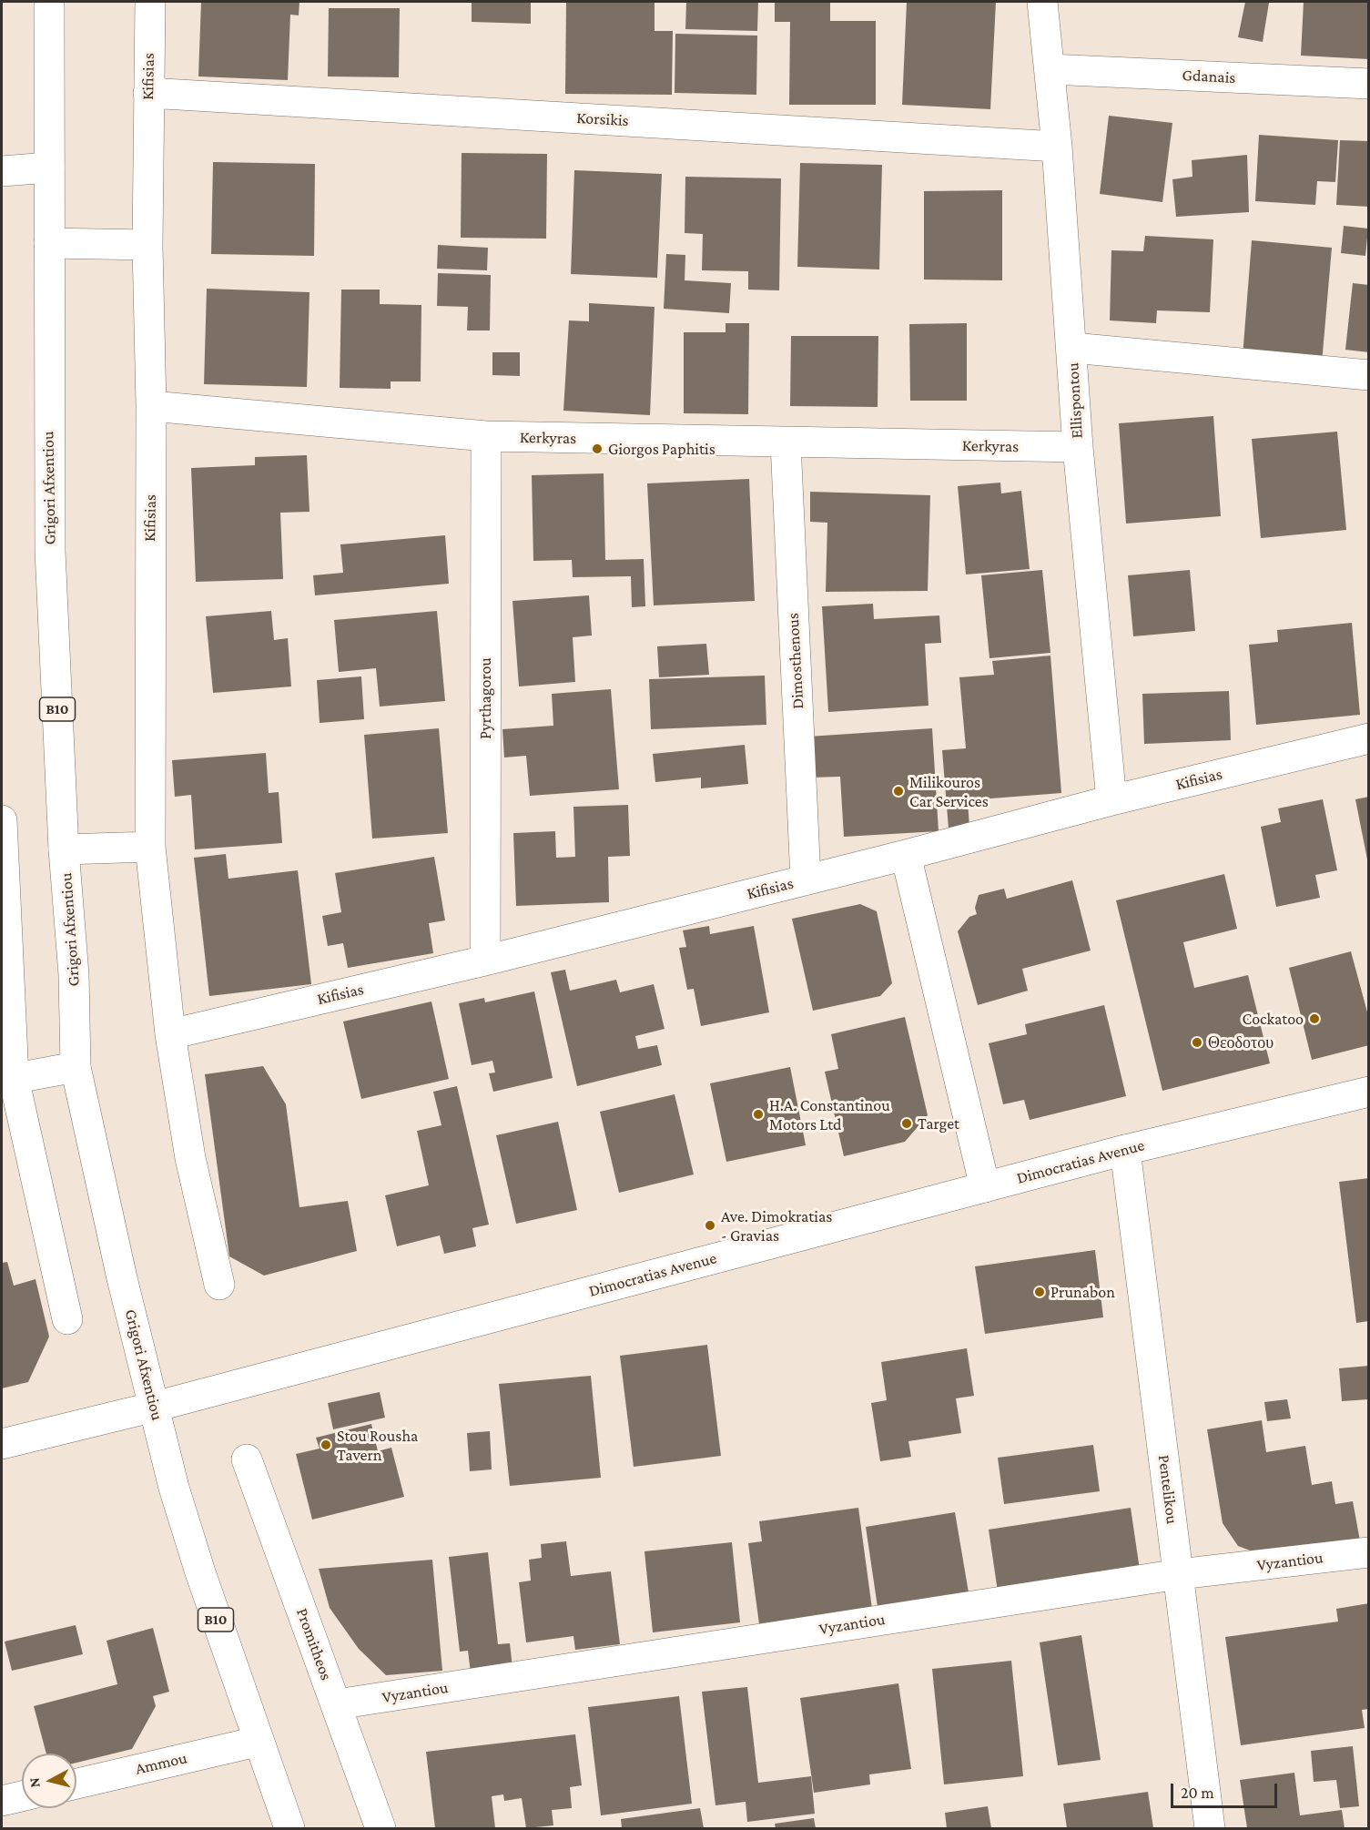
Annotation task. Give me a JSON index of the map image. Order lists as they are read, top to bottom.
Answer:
{
  "streets": {
    "street": [
      "Kifisias",
      "Gdanais",
      "Korsikis",
      "Ellispontou",
      "Kerkyras",
      "Grigori Afxentiou",
      "Dimosthenous",
      "Pyrthagorou",
      "B10",
      "Dimocratias Avenue",
      "Pentelikou",
      "Vyzantiou",
      "Promitheos",
      "Ammou"
    ]
  },
  "crossings": [
    ["Kifisias", "Korsikis"],
    ["Kifisias", "Ellispontou"],
    ["Kifisias", "Kerkyras"],
    ["Kifisias", "Dimosthenous"],
    ["Kifisias", "Pyrthagorou"],
    ["Gdanais", "Ellispontou"],
    ["Korsikis", "Ellispontou"],
    ["Ellispontou", "Kerkyras"],
    ["Kerkyras", "Dimosthenous"],
    ["Kerkyras", "Pyrthagorou"],
    ["Grigori Afxentiou", "Dimocratias Avenue"],
    ["Grigori Afxentiou", "Ammou"],
    ["Dimocratias Avenue", "Pentelikou"],
    ["Pentelikou", "Vyzantiou"],
    ["Vyzantiou", "Promitheos"]
  ],
  "places": [
    "Giorgos Paphitis",
    "Milikouros Car Services",
    "Cockatoo",
    "Θεοδοτου",
    "H.A. Constantinou Motors Ltd",
    "Target",
    "Ave. Dimokratias - Gravias",
    "Prunabon",
    "Stou Rousha Tavern"
  ],
  "scale_bar": "20 m",
  "north": "left"
}
